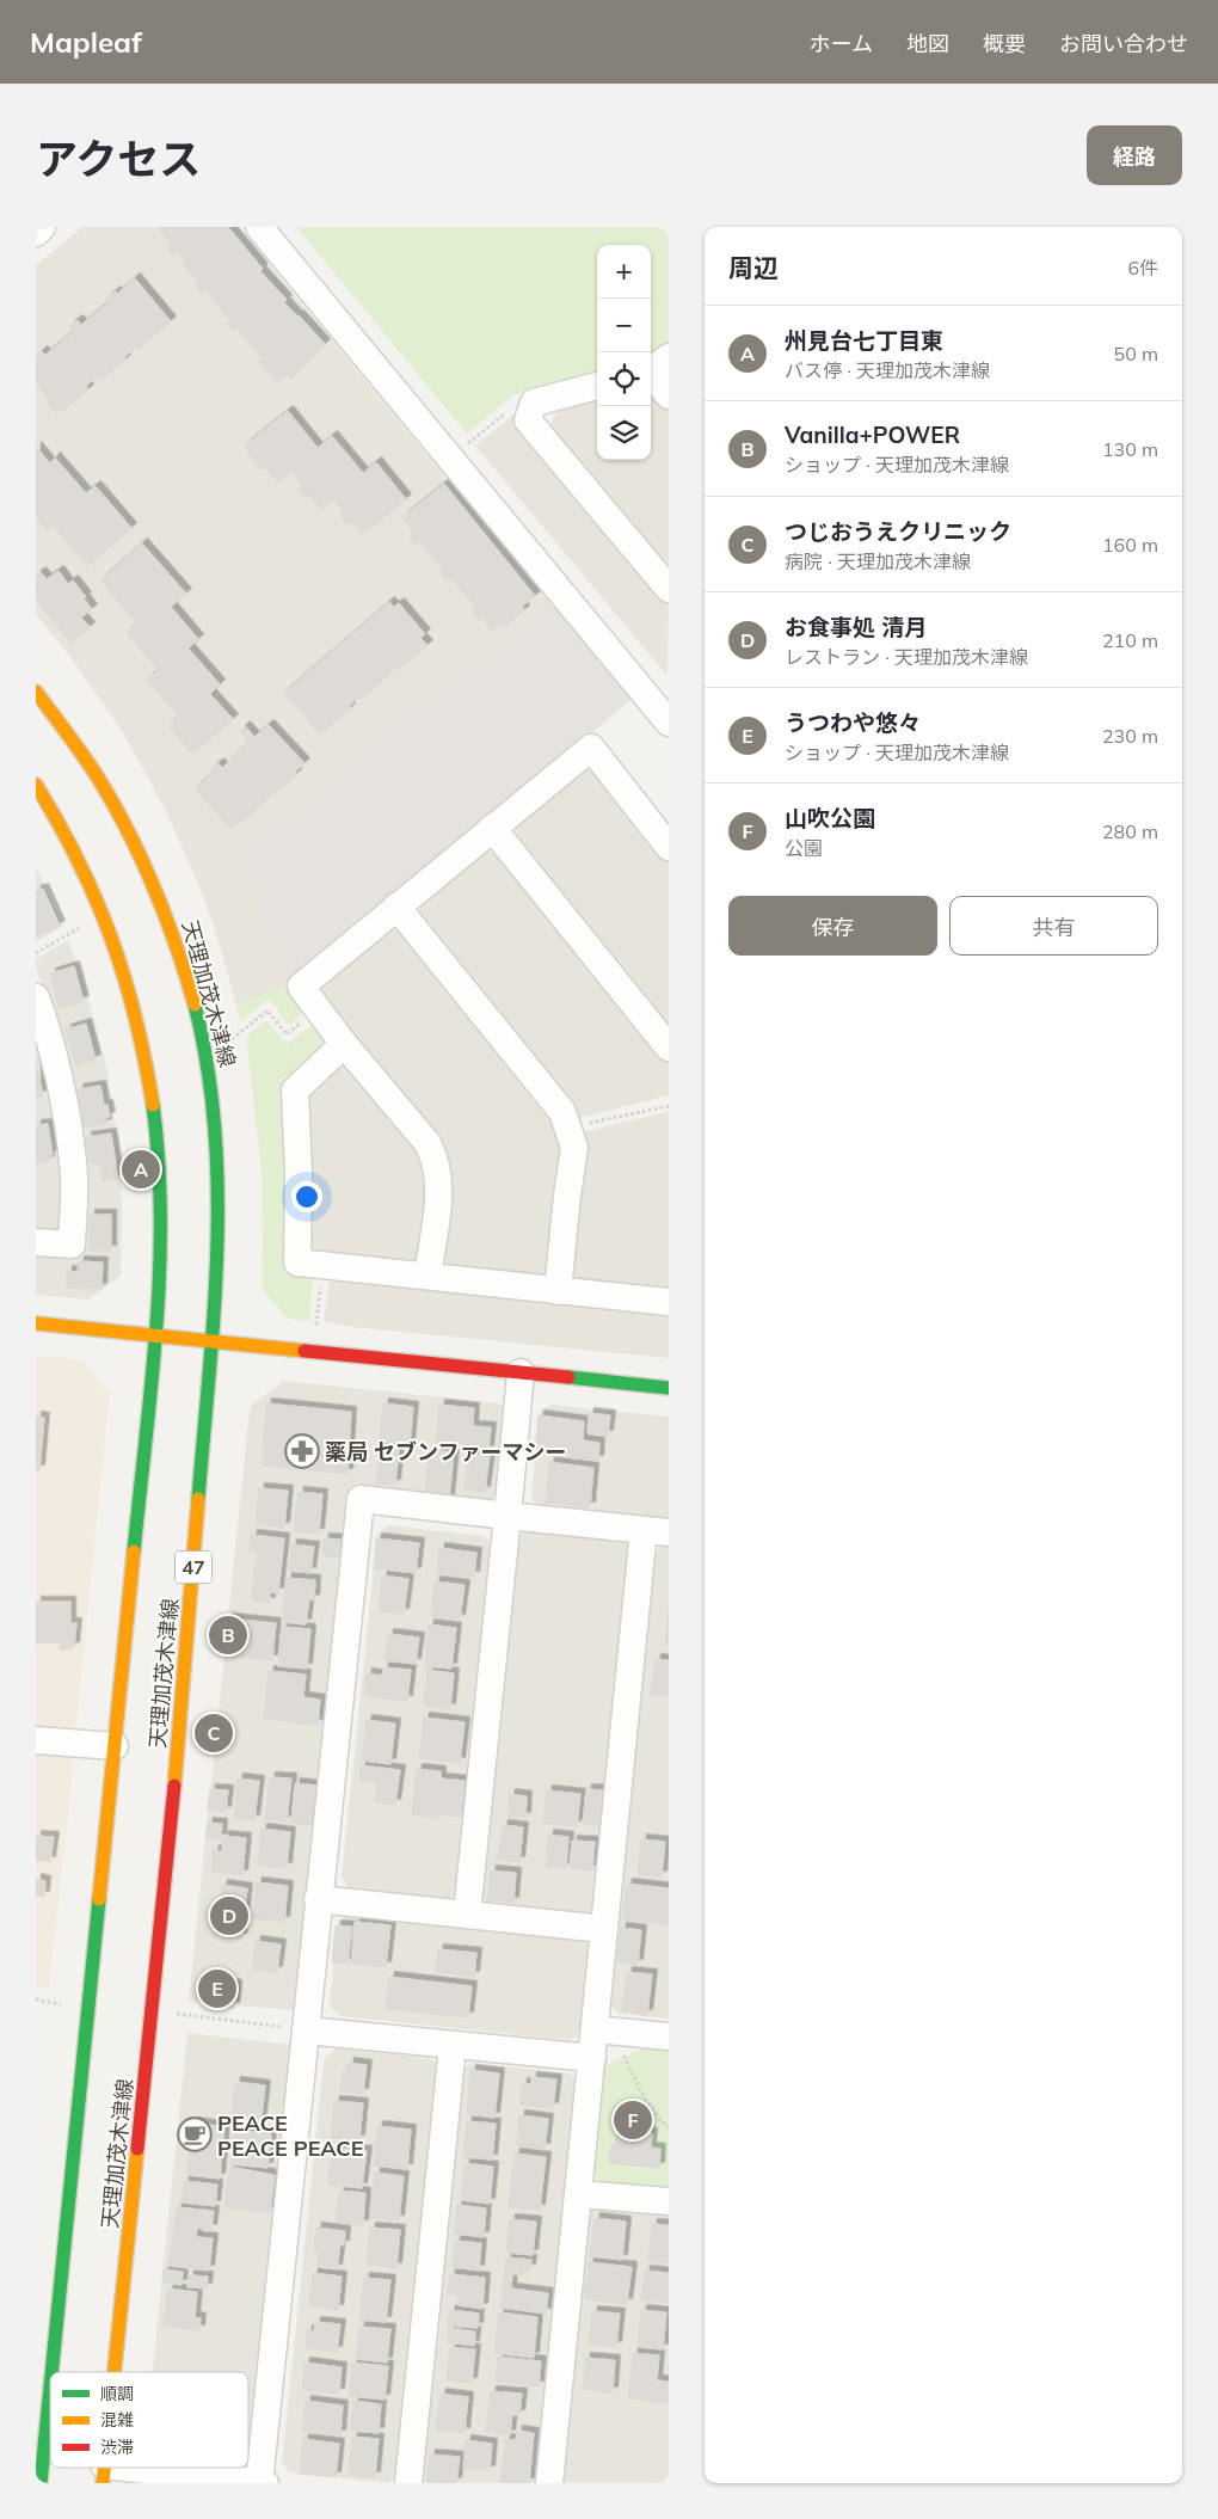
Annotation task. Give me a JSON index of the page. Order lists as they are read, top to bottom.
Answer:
{
  "streets": {
    "main road": ["天理加茂木津線", "47"]
  },
  "places": {
    "pharmacy": ["薬局 セブンファーマシー"],
    "cafe": ["PEACE PEACE PEACE"]
  },
  "legend": ["順調", "混雑", "渋滞"],
  "page": {
    "header": "Mapleaf",
    "nav": [
      "ホーム",
      "地図",
      "概要",
      "お問い合わせ"
    ],
    "title": "アクセス",
    "buttons": [
      "経路",
      ["保存", "共有"]
    ],
    "heading": ["周辺", "6件"],
    "map_buttons": ["+", "−"],
    "list": [
      {
        "mark": "A",
        "name": "州見台七丁目東",
        "note": "バス停 · 天理加茂木津線",
        "value": "50 m"
      },
      {
        "mark": "B",
        "name": "Vanilla+POWER",
        "note": "ショップ · 天理加茂木津線",
        "value": "130 m"
      },
      {
        "mark": "C",
        "name": "つじおうえクリニック",
        "note": "病院 · 天理加茂木津線",
        "value": "160 m"
      },
      {
        "mark": "D",
        "name": "お食事処 清月",
        "note": "レストラン · 天理加茂木津線",
        "value": "210 m"
      },
      {
        "mark": "E",
        "name": "うつわや悠々",
        "note": "ショップ · 天理加茂木津線",
        "value": "230 m"
      },
      {
        "mark": "F",
        "name": "山吹公園",
        "note": "公園",
        "value": "280 m"
      }
    ],
    "pins": [
      "A",
      "B",
      "C",
      "D",
      "E",
      "F"
    ]
  }
}
